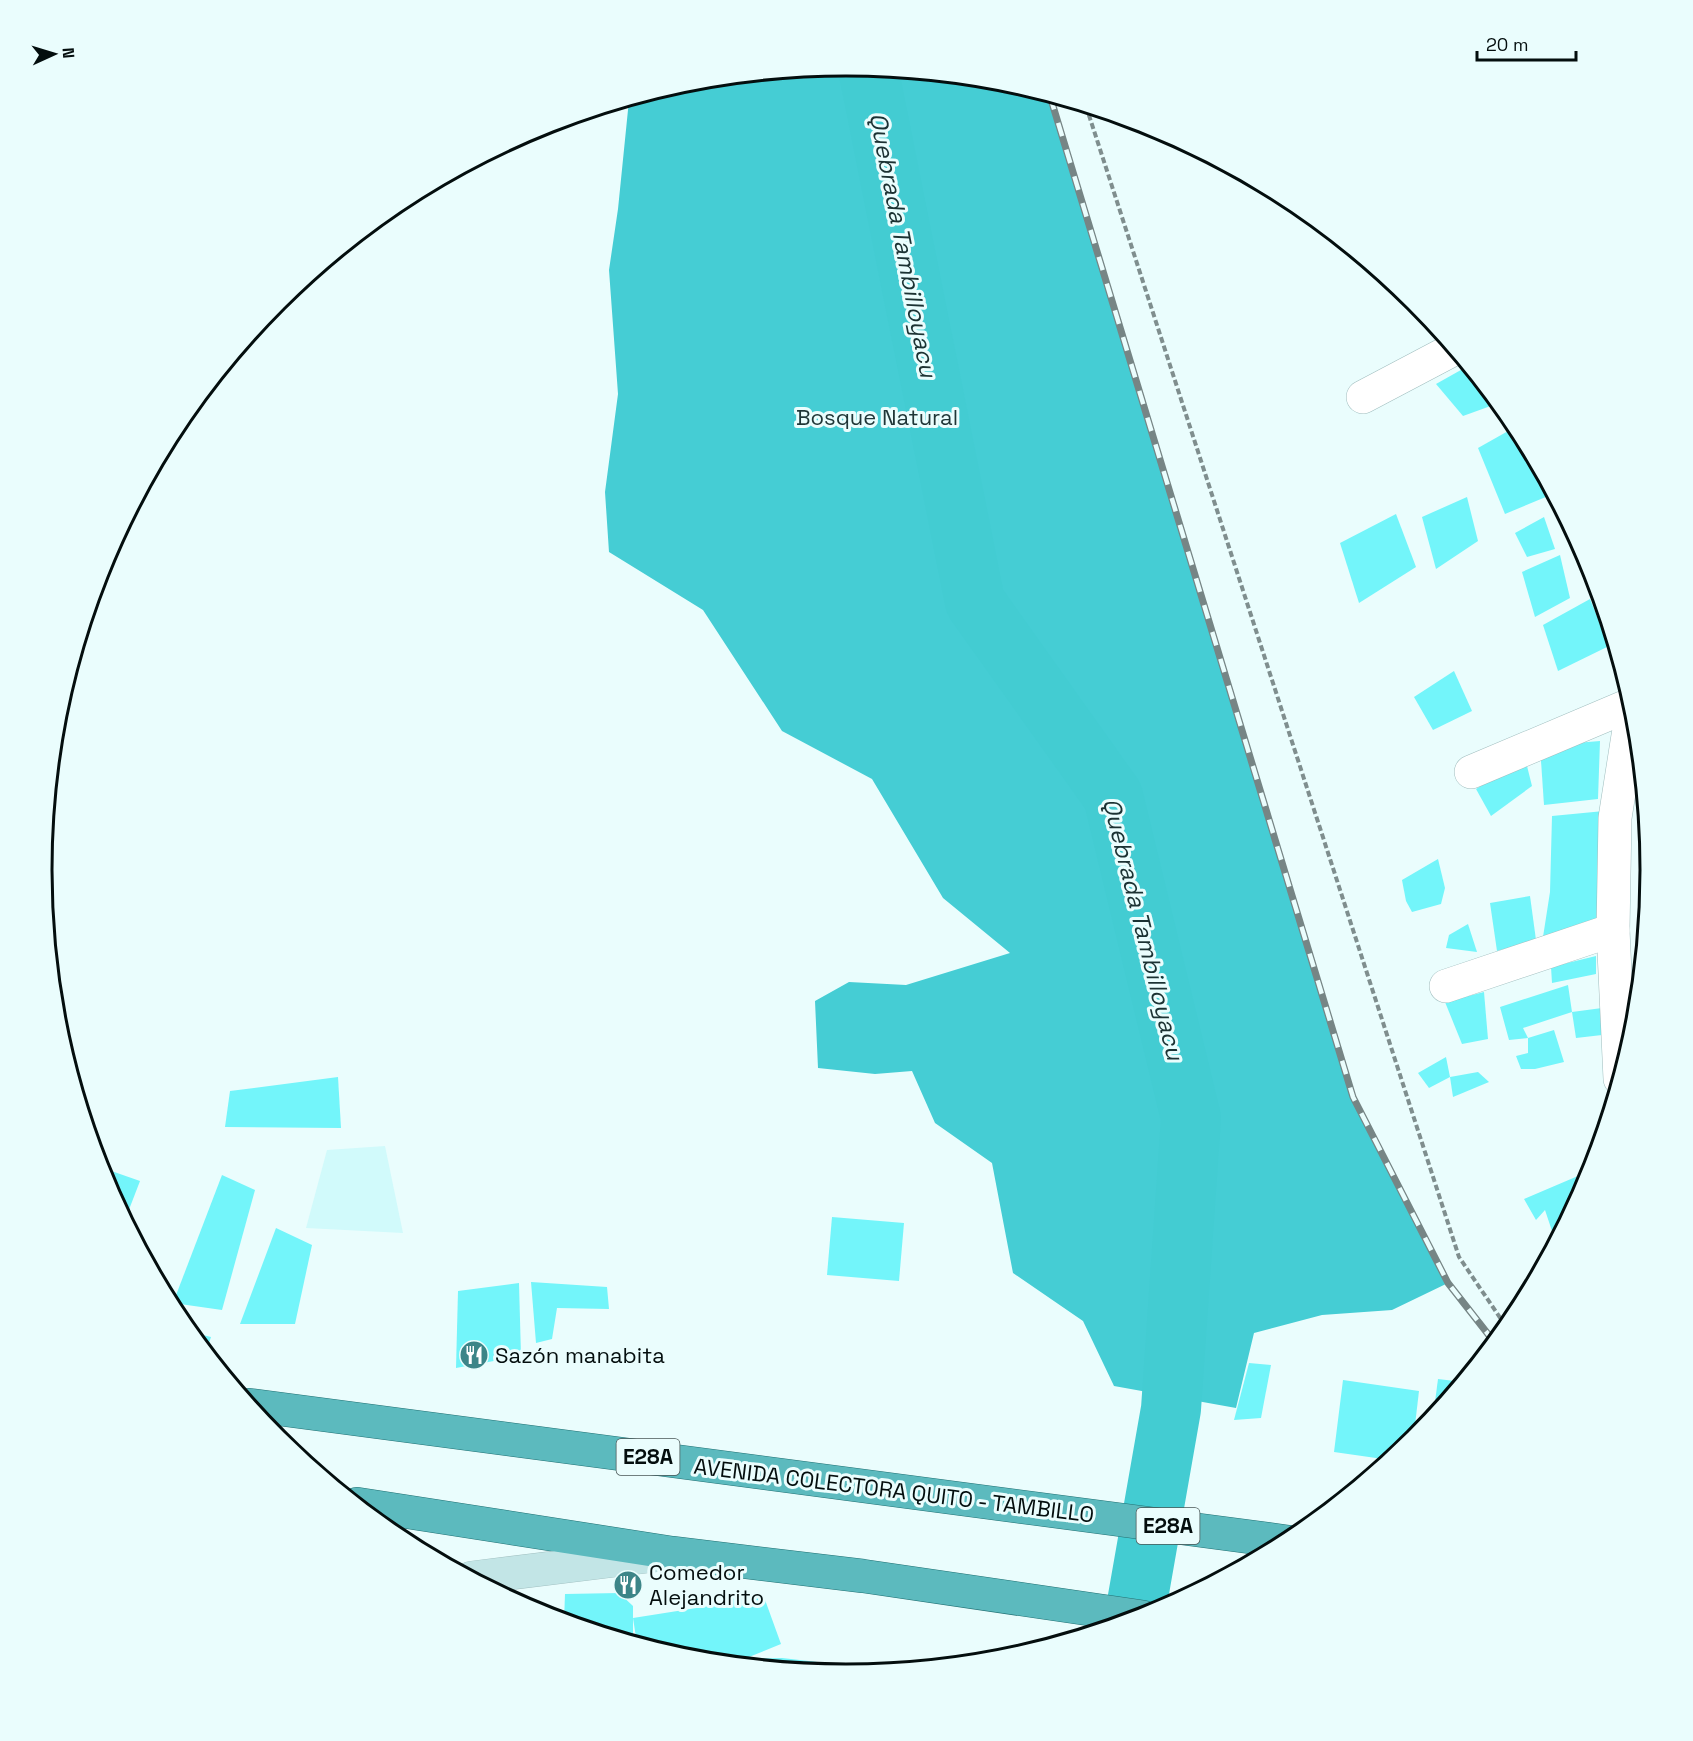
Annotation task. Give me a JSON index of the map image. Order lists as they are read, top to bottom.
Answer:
{
  "streets": {
    "highway": ["E28A", "AVENIDA COLECTORA QUITO - TAMBILLO"]
  },
  "water": ["Quebrada Tambilloyacu"],
  "parks": ["Bosque Natural"],
  "places": {
    "restaurant": ["Sazón manabita", "Comedor Alejandrito"]
  },
  "scale_bar": "20 m",
  "north": "right"
}
